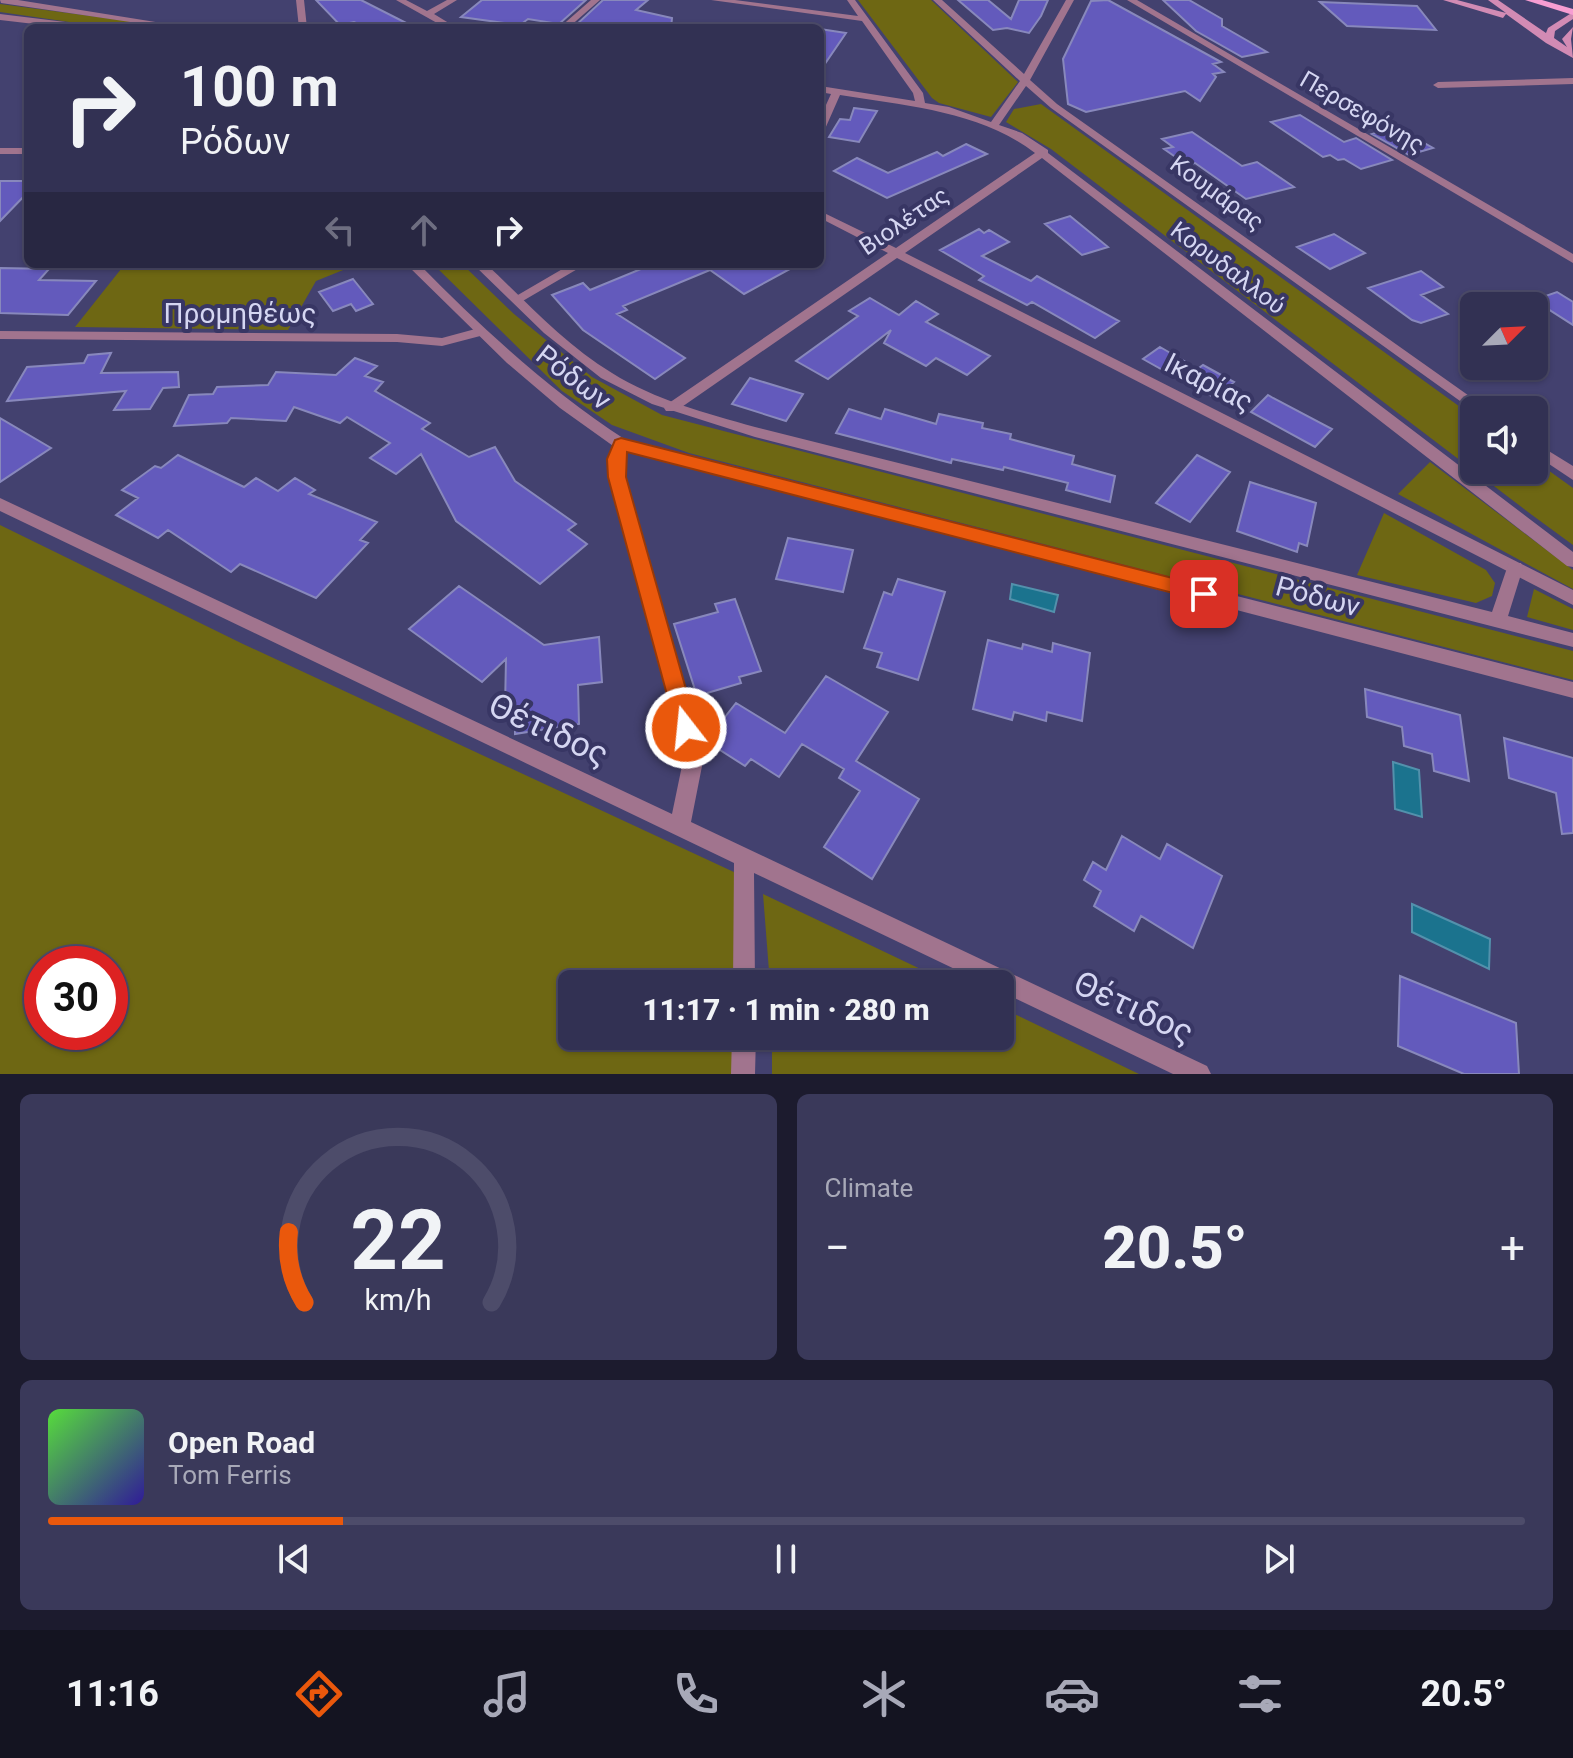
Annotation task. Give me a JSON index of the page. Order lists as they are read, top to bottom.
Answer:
{
  "streets": {
    "street": [
      "Περσεφόνης",
      "Κουμάρας",
      "Βιολέτας",
      "Κορυδαλλού",
      "Προμηθέως",
      "Ρόδων",
      "Ικαρίας",
      "Θέτιδος"
    ]
  },
  "crossings": [
    ["Βιολέτας", "Κορυδαλλού"],
    ["Βιολέτας", "Ρόδων"],
    ["Βιολέτας", "Ικαρίας"],
    ["Προμηθέως", "Ρόδων"]
  ],
  "north": "top right",
  "page": {
    "turn": ["100 m", "Ρόδων"],
    "limit": "30",
    "trip": "11:17 · 1 min · 280 m",
    "tile": "Climate",
    "heat": ["−", "20.5°", "+"],
    "song": ["Open Road", "Tom Ferris"],
    "tabs": ["11:16", "20.5°"],
    "gauge": ["22", "km/h"]
  }
}
